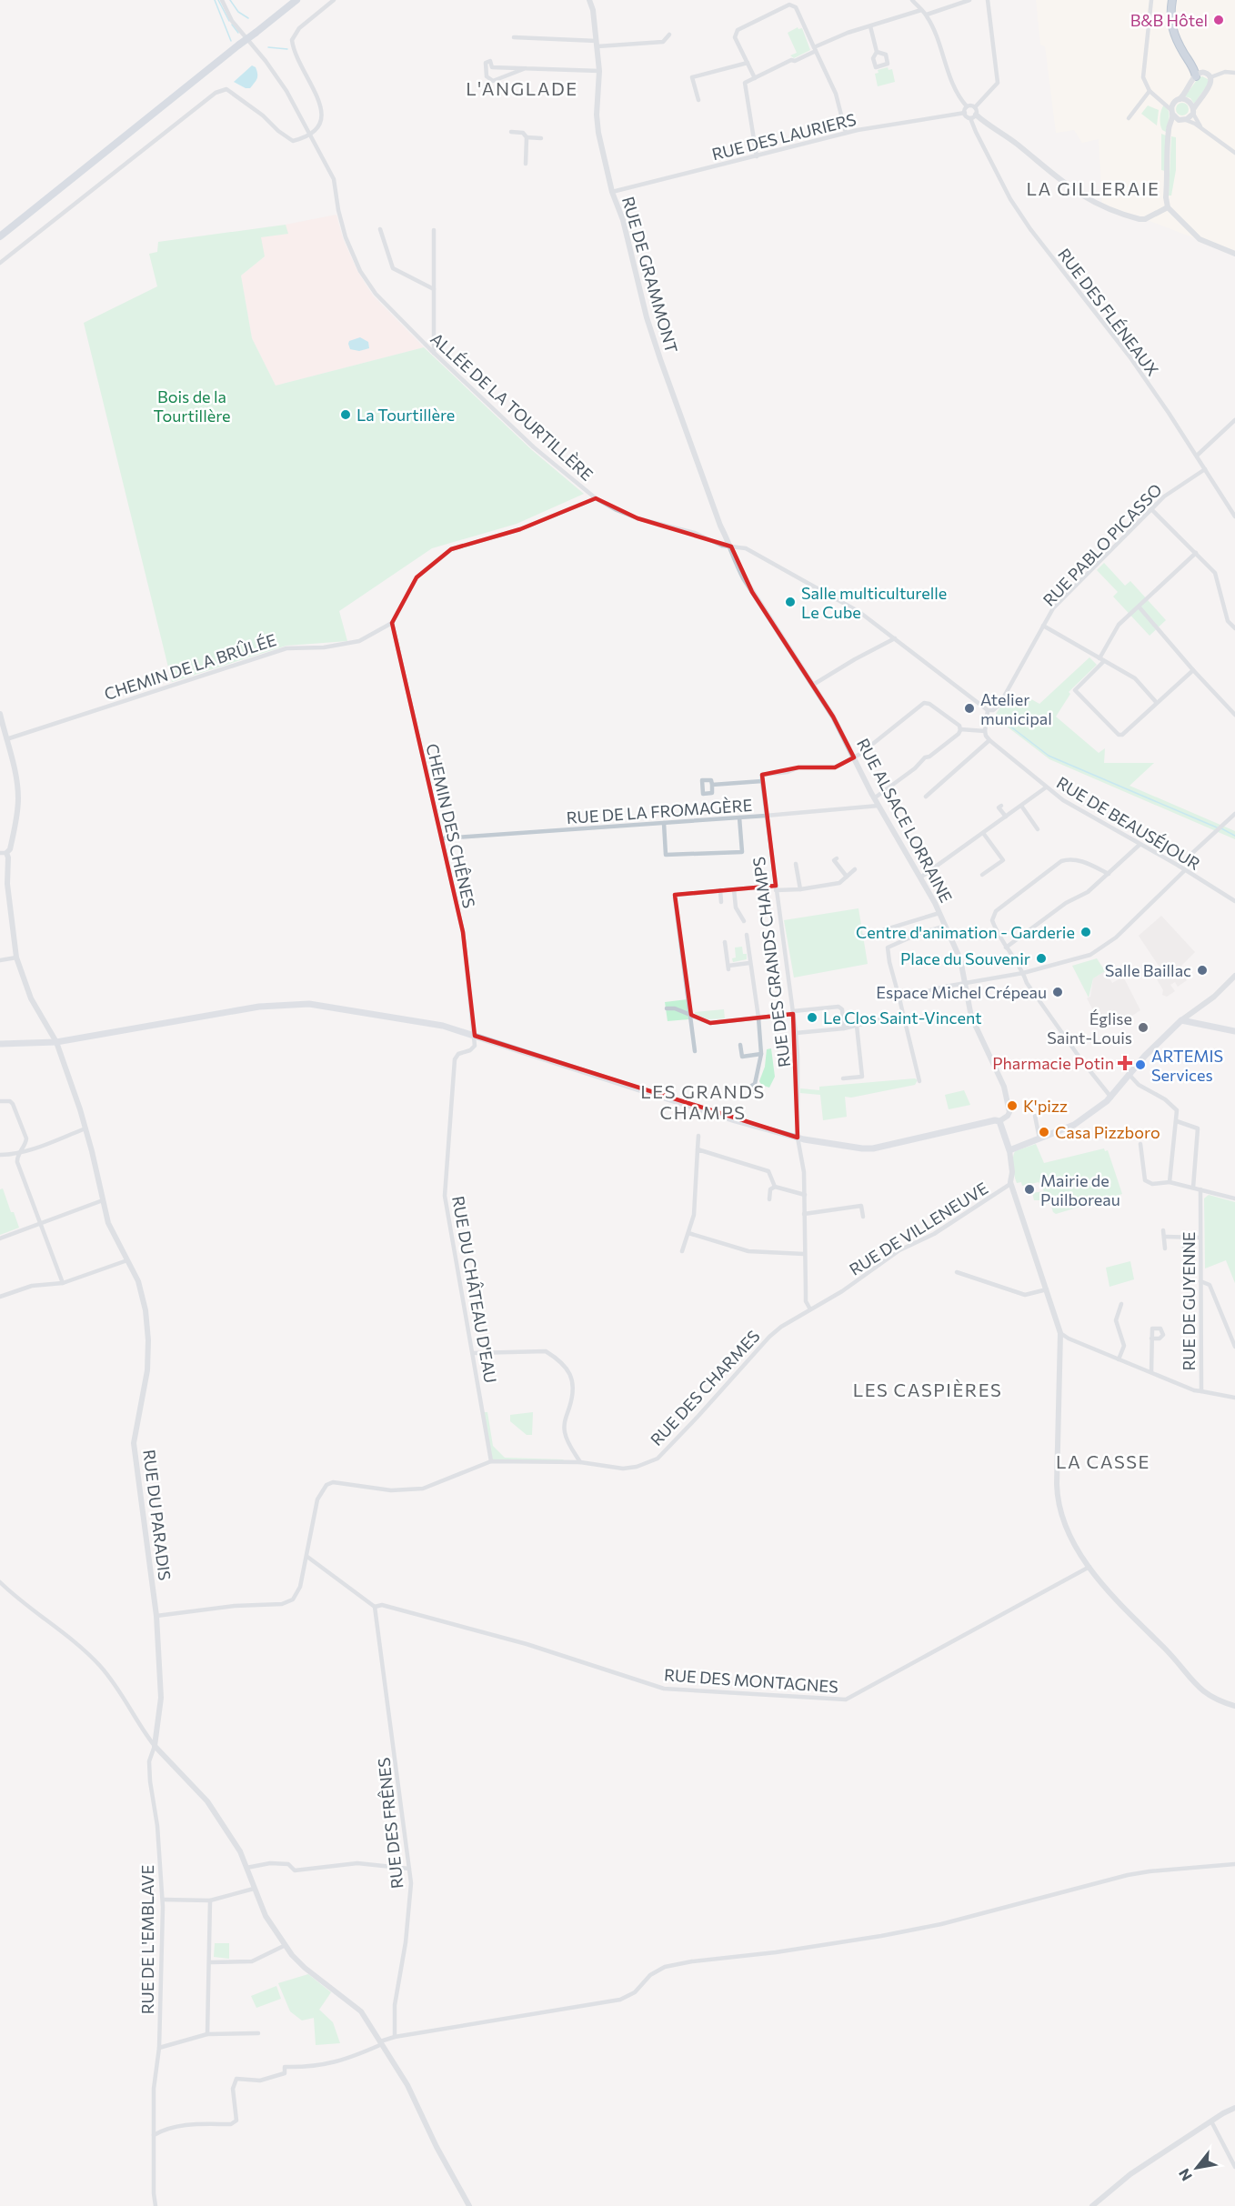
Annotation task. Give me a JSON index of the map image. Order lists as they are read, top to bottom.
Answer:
{
  "streets": {
    "street": [
      "RUE DES LAURIERS",
      "RUE DE GRAMMONT",
      "RUE DES FLÉNEAUX",
      "ALLÉE DE LA TOURTILLÈRE",
      "RUE PABLO PICASSO",
      "CHEMIN DE LA BRÛLÉE",
      "RUE DE LA FROMAGÈRE",
      "RUE ALSACE LORRAINE",
      "RUE DE BEAUSÉJOUR",
      "CHEMIN DES CHÊNES",
      "RUE DES GRANDS CHAMPS",
      "RUE DE VILLENEUVE",
      "RUE DU CHÂTEAU D'EAU",
      "RUE DE GUYENNE",
      "RUE DES CHARMES",
      "RUE DU PARADIS",
      "RUE DES MONTAGNES",
      "RUE DES FRÊNES",
      "RUE DE L'EMBLAVE"
    ]
  },
  "crossings": [
    ["RUE DES LAURIERS", "RUE DE GRAMMONT"],
    ["RUE DE GRAMMONT", "ALLÉE DE LA TOURTILLÈRE"],
    ["RUE DE GRAMMONT", "RUE ALSACE LORRAINE"],
    ["RUE DES FLÉNEAUX", "RUE PABLO PICASSO"],
    ["ALLÉE DE LA TOURTILLÈRE", "RUE PABLO PICASSO"],
    ["ALLÉE DE LA TOURTILLÈRE", "CHEMIN DE LA BRÛLÉE"],
    ["ALLÉE DE LA TOURTILLÈRE", "RUE ALSACE LORRAINE"],
    ["CHEMIN DE LA BRÛLÉE", "CHEMIN DES CHÊNES"],
    ["RUE DE LA FROMAGÈRE", "RUE ALSACE LORRAINE"],
    ["RUE DE LA FROMAGÈRE", "CHEMIN DES CHÊNES"],
    ["RUE DE LA FROMAGÈRE", "RUE DES GRANDS CHAMPS"],
    ["CHEMIN DES CHÊNES", "RUE DU CHÂTEAU D'EAU"],
    ["RUE DES GRANDS CHAMPS", "RUE DE VILLENEUVE"],
    ["RUE DES GRANDS CHAMPS", "RUE DES CHARMES"],
    ["RUE DE VILLENEUVE", "RUE DES CHARMES"],
    ["RUE DU CHÂTEAU D'EAU", "RUE DES CHARMES"],
    ["RUE DU PARADIS", "RUE DE L'EMBLAVE"],
    ["RUE DES MONTAGNES", "RUE DES FRÊNES"]
  ],
  "districts": [
    "L'ANGLADE",
    "LA GILLERAIE",
    "LES GRANDS CHAMPS",
    "LES CASPIÈRES",
    "LA CASSE"
  ],
  "parks": ["Bois de la Tourtillère"],
  "places": {
    "other": [
      "B&B Hôtel",
      "La Tourtillère",
      "Salle multiculturelle Le Cube",
      "Atelier municipal",
      "Centre d'animation - Garderie",
      "Place du Souvenir",
      "Salle Baillac",
      "Espace Michel Crépeau",
      "Le Clos Saint-Vincent",
      "Église Saint-Louis",
      "ARTEMIS Services",
      "K'pizz",
      "Casa Pizzboro",
      "Mairie de Puilboreau"
    ],
    "health": ["Pharmacie Potin"]
  },
  "north": "bottom left"
}
